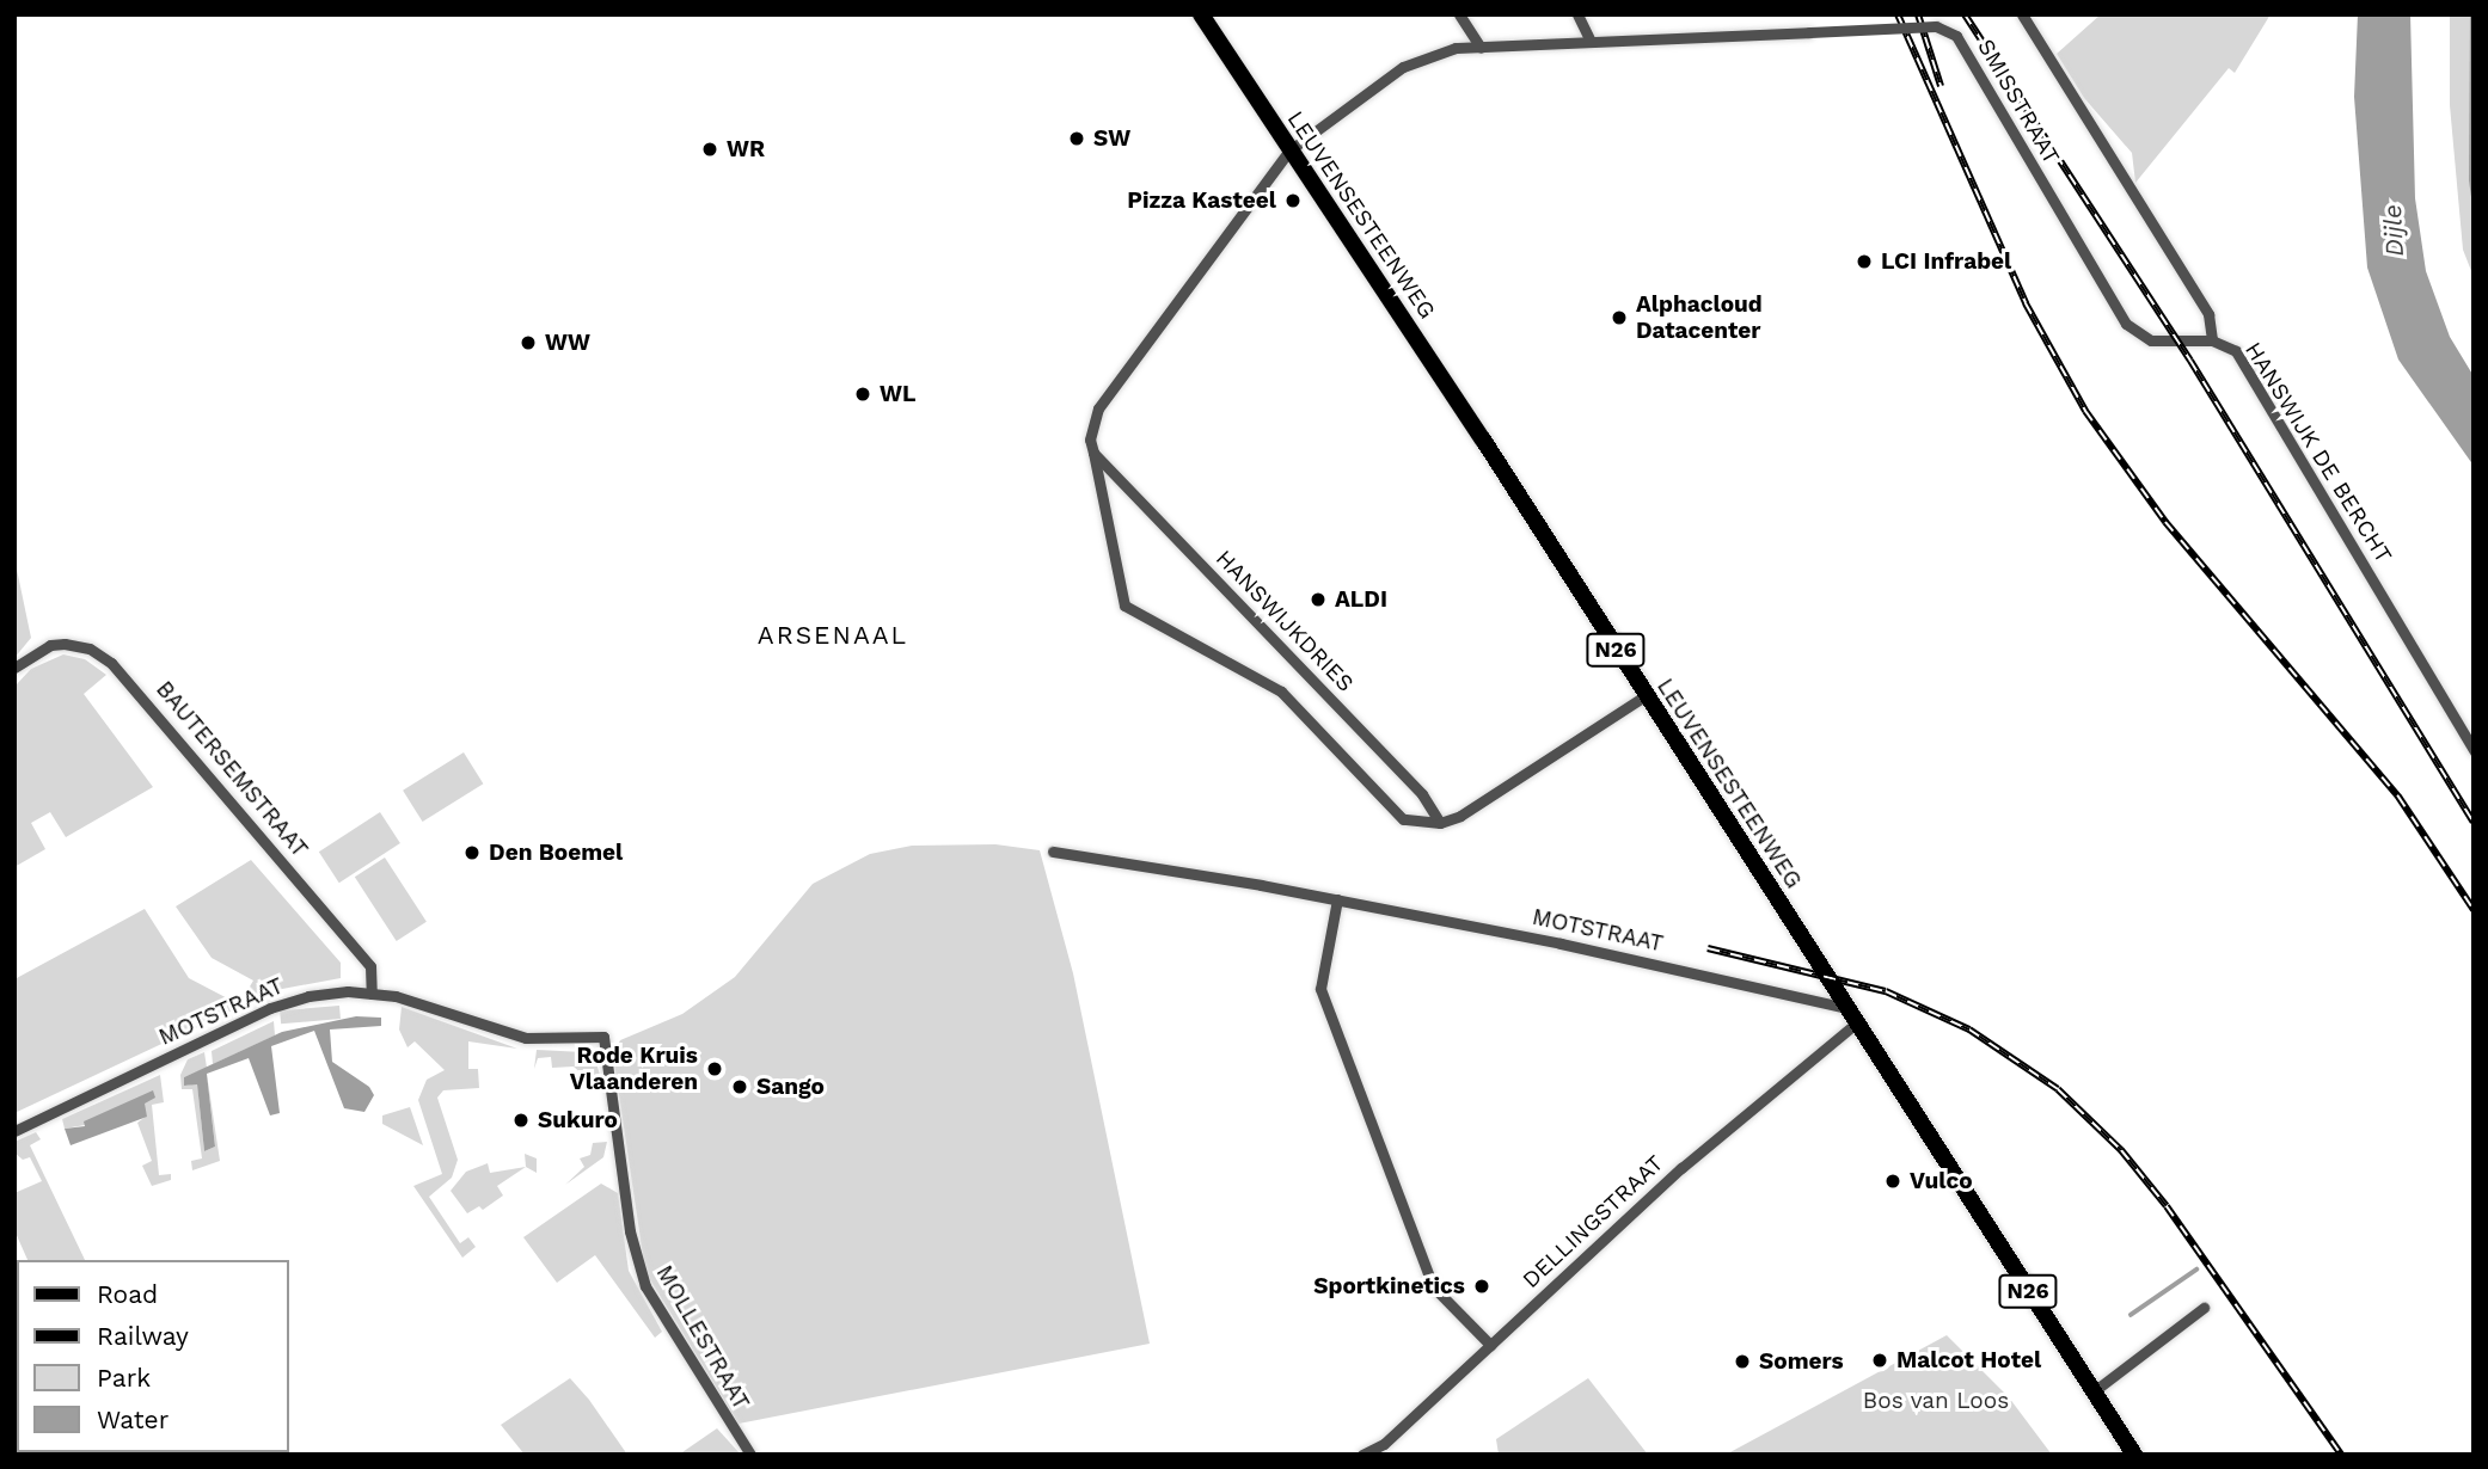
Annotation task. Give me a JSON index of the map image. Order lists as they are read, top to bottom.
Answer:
{
  "streets": {
    "main road": ["LEUVENSESTEENWEG", "N26"],
    "street": [
      "SMISSTRAAT",
      "HANSWIJK DE BERCHT",
      "HANSWIJKDRIES",
      "BAUTERSEMSTRAAT",
      "MOTSTRAAT",
      "DELLINGSTRAAT",
      "MOLLESTRAAT"
    ]
  },
  "crossings": [
    ["SMISSTRAAT", "LEUVENSESTEENWEG"],
    ["SMISSTRAAT", "HANSWIJK DE BERCHT"],
    ["LEUVENSESTEENWEG", "MOTSTRAAT"],
    ["LEUVENSESTEENWEG", "DELLINGSTRAAT"],
    ["BAUTERSEMSTRAAT", "MOTSTRAAT"],
    ["MOTSTRAAT", "DELLINGSTRAAT"],
    ["MOTSTRAAT", "MOLLESTRAAT"]
  ],
  "districts": ["ARSENAAL"],
  "water": ["Dijle"],
  "parks": ["Bos van Loos"],
  "places": [
    "SW",
    "WR",
    "Pizza Kasteel",
    "LCI Infrabel",
    "Alphacloud Datacenter",
    "WW",
    "WL",
    "ALDI",
    "Den Boemel",
    "Rode Kruis Vlaanderen",
    "Sango",
    "Sukuro",
    "Vulco",
    "Sportkinetics",
    "Malcot Hotel",
    "Somers"
  ],
  "legend": [
    "Road",
    "Railway",
    "Park",
    "Water"
  ]
}
